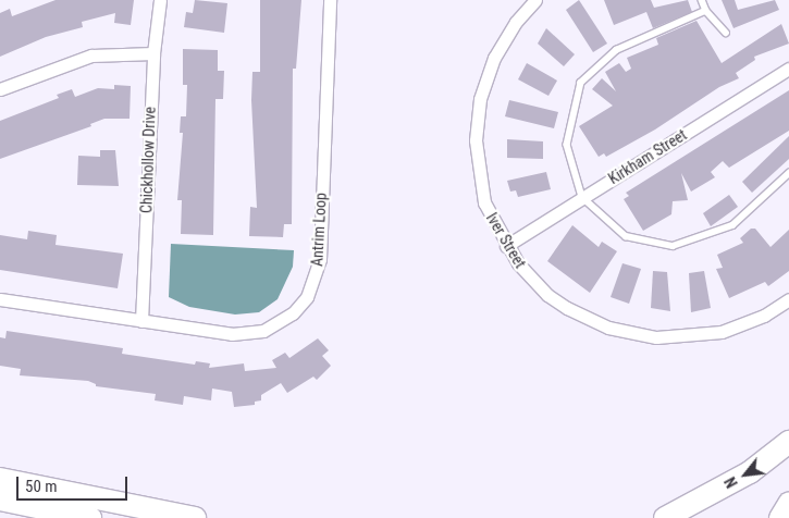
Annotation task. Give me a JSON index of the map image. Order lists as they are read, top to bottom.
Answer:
{
  "streets": {
    "street": [
      "Kirkham Street",
      "Chickhollow Drive",
      "Antrim Loop",
      "Iver Street"
    ]
  },
  "crossings": [
    ["Kirkham Street", "Iver Street"],
    ["Chickhollow Drive", "Antrim Loop"]
  ],
  "scale_bar": "50 m",
  "north": "bottom left"
}
